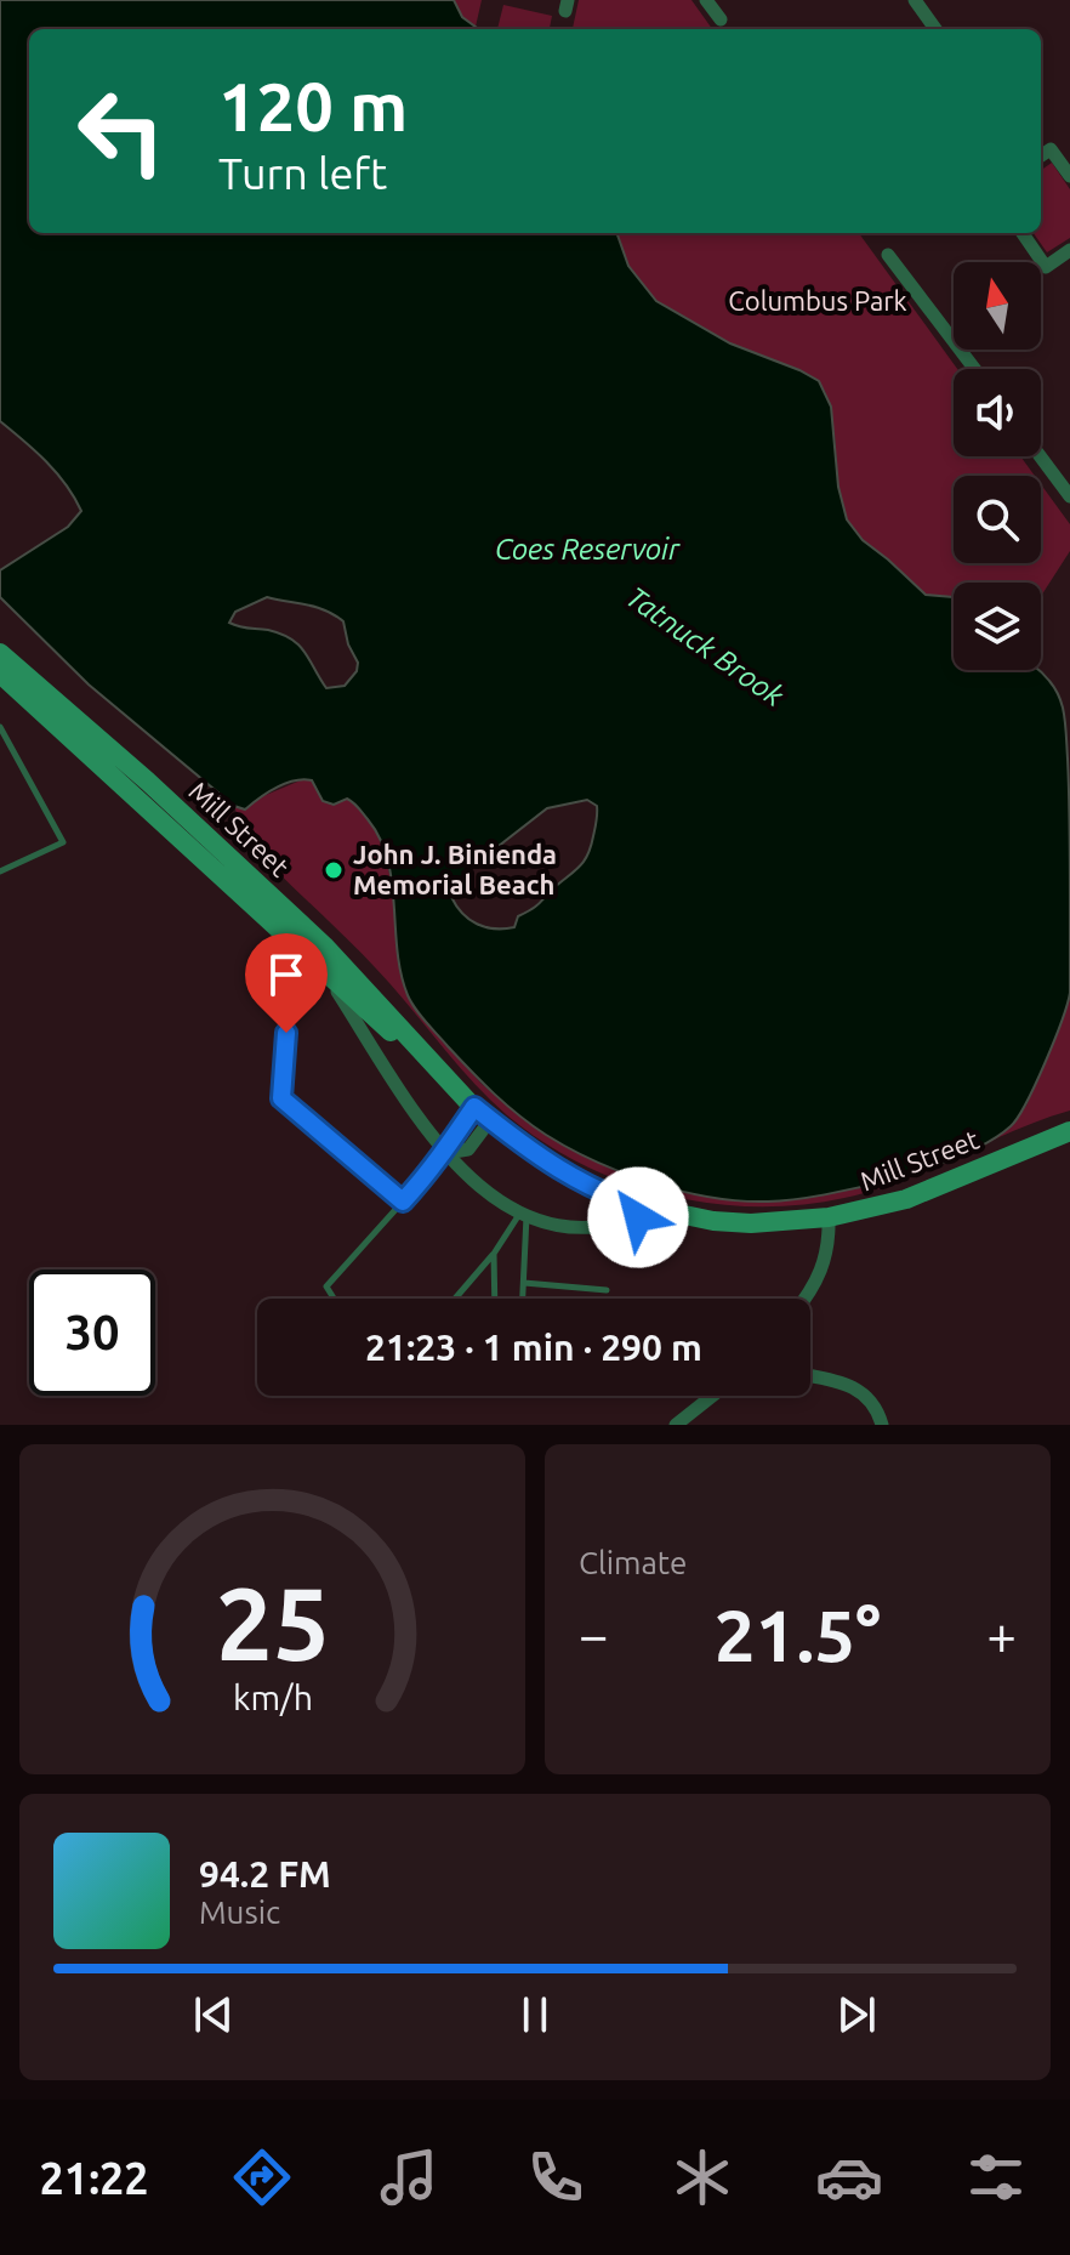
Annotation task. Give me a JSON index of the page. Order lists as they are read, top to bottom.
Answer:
{
  "streets": {
    "main road": ["Mill Street"]
  },
  "water": ["Coes Reservoir", "Tatnuck Brook"],
  "parks": ["Columbus Park"],
  "places": ["John J. Binienda Memorial Beach"],
  "north": "top",
  "page": {
    "turn": ["120 m", "Turn left"],
    "limit": "30",
    "trip": "21:23 · 1 min · 290 m",
    "tile": "Climate",
    "heat": ["−", "21.5°", "+"],
    "song": ["94.2 FM", "Music"],
    "tabs": "21:22",
    "gauge": ["25", "km/h"]
  }
}
